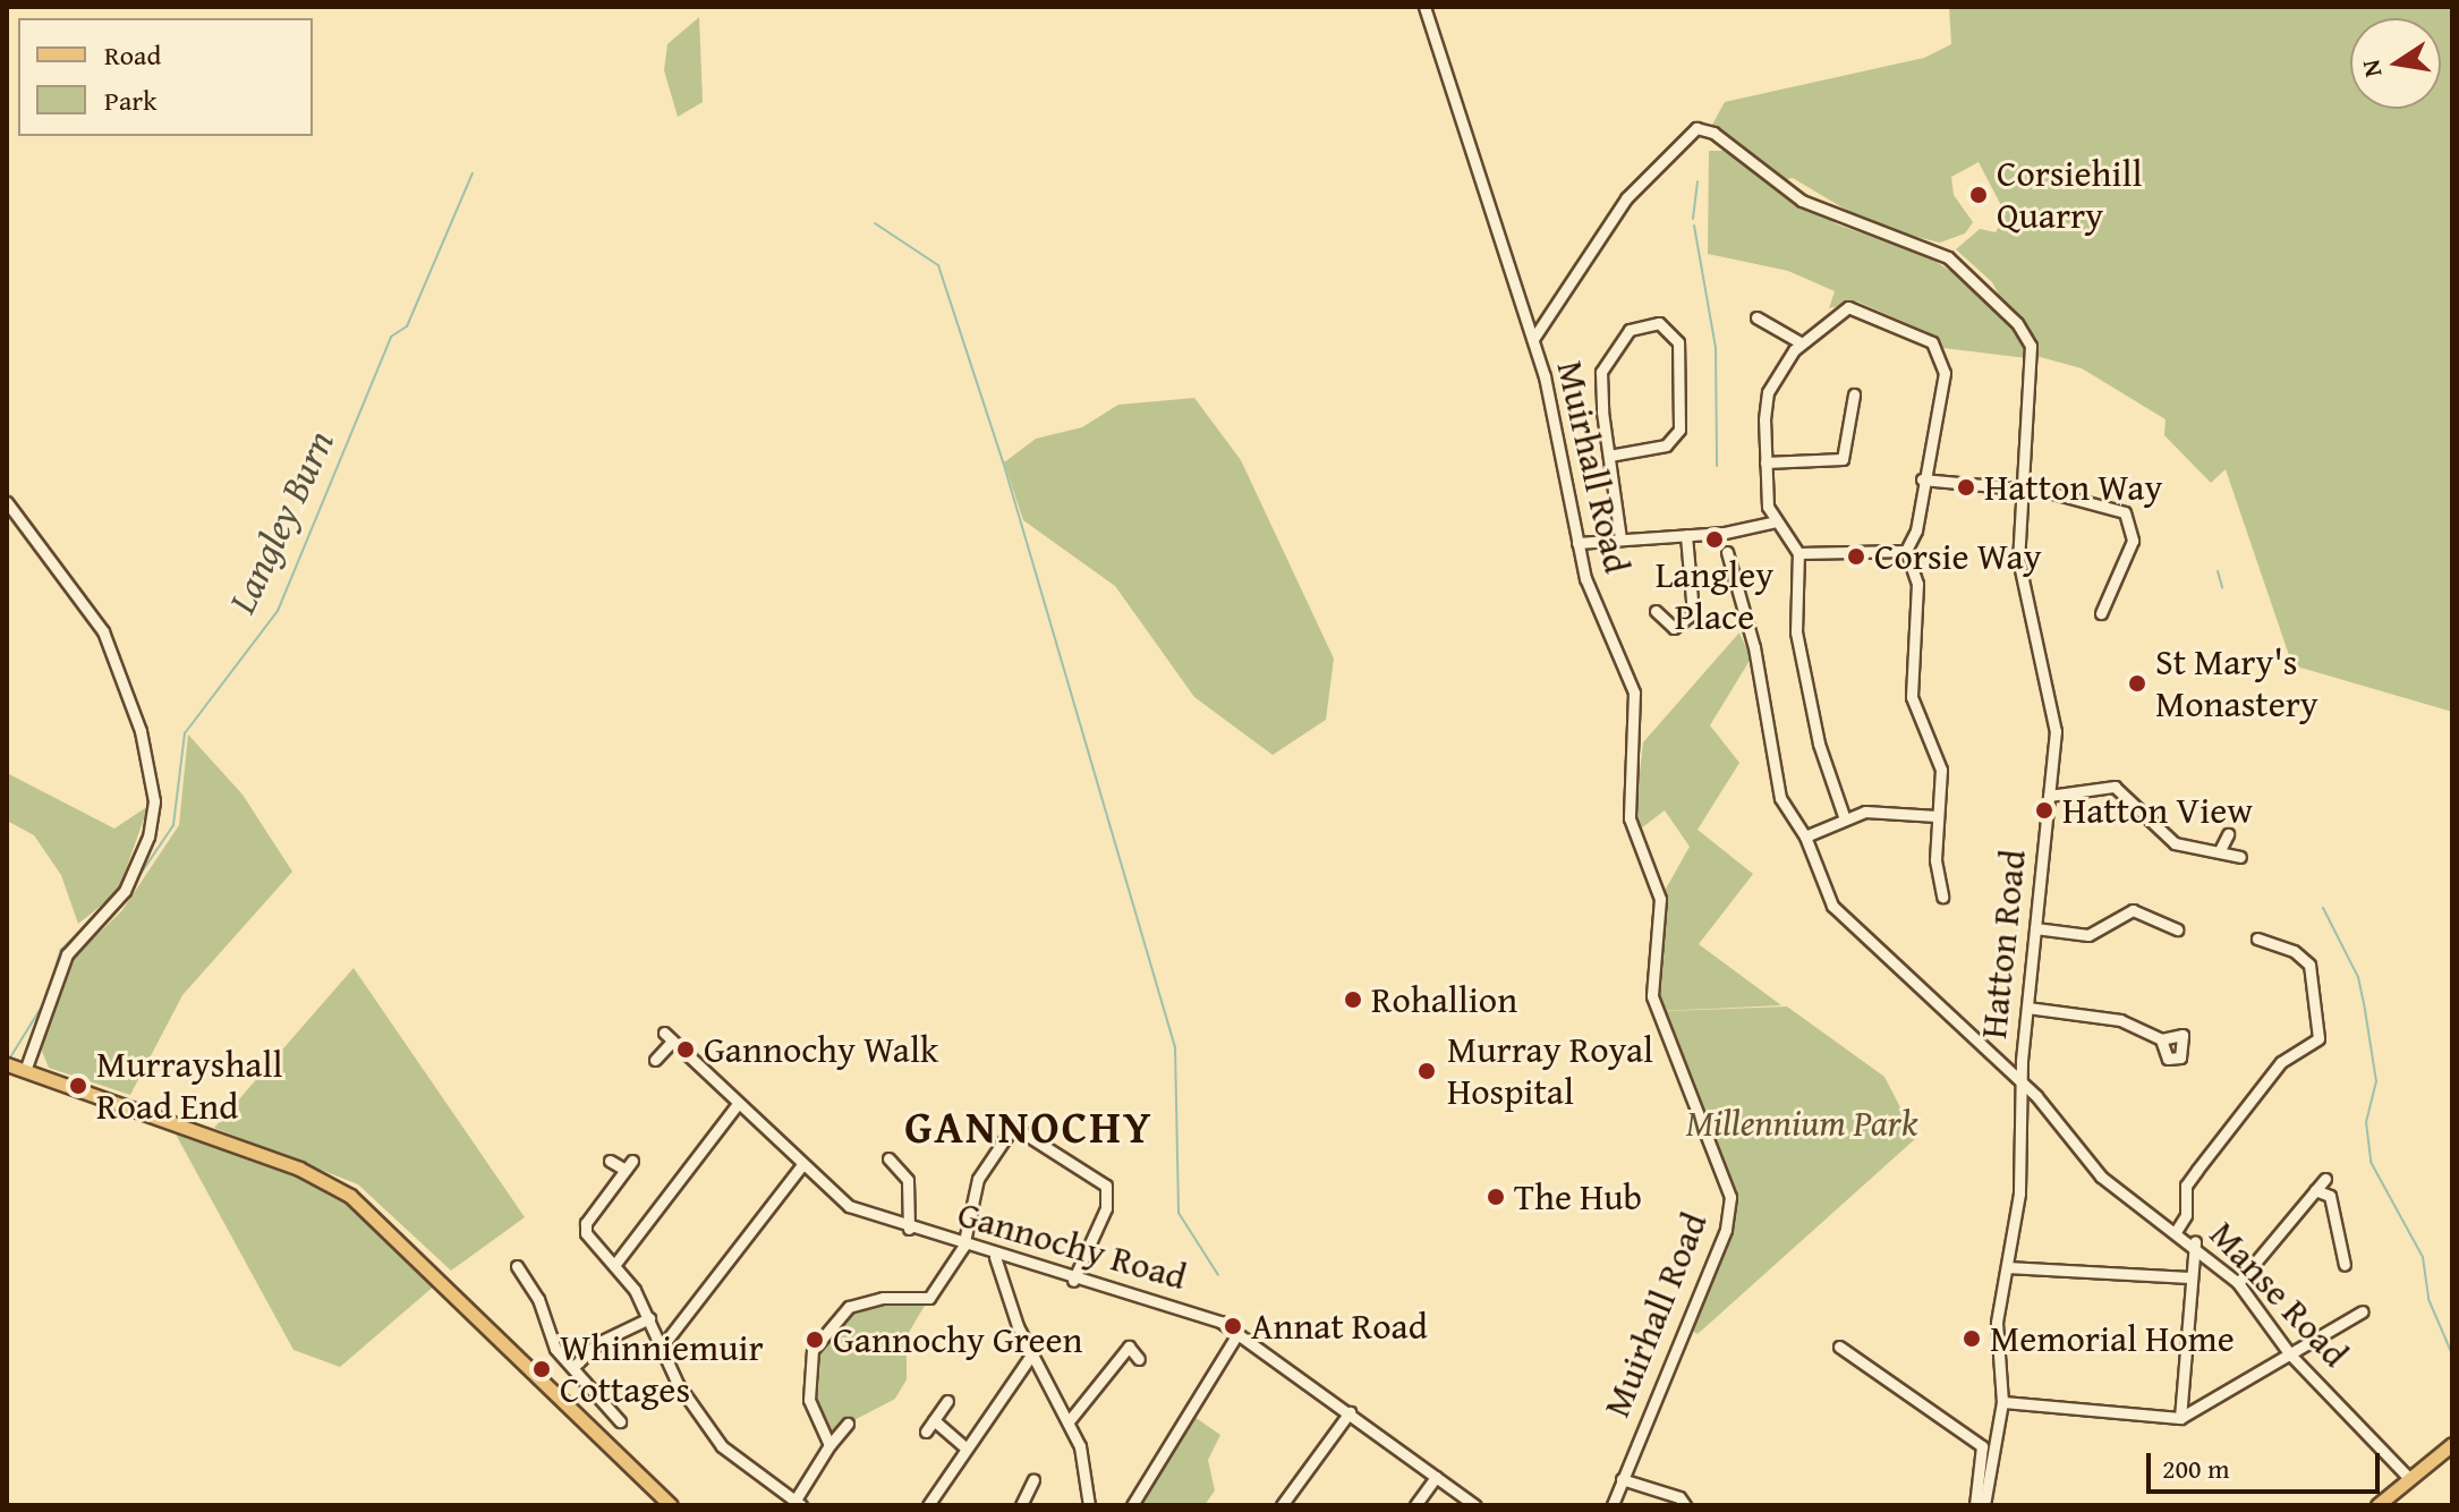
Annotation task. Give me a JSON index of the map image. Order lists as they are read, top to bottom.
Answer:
{
  "streets": {
    "street": [
      "Muirhall Road",
      "Hatton Road",
      "Gannochy Road",
      "Manse Road"
    ]
  },
  "crossings": [
    ["Muirhall Road", "Hatton Road"],
    ["Hatton Road", "Manse Road"]
  ],
  "districts": ["GANNOCHY"],
  "water": ["Langley Burn"],
  "parks": ["Millennium Park"],
  "places": [
    "Corsiehill Quarry",
    "Hatton Way",
    "Langley Place",
    "Corsie Way",
    "St Mary's Monastery",
    "Hatton View",
    "Rohallion",
    "Gannochy Walk",
    "Murray Royal Hospital",
    "Murrayshall Road End",
    "The Hub",
    "Annat Road",
    "Memorial Home",
    "Gannochy Green",
    "Whinniemuir Cottages"
  ],
  "legend": ["Road", "Park"],
  "scale_bar": "200 m",
  "north": "left"
}
